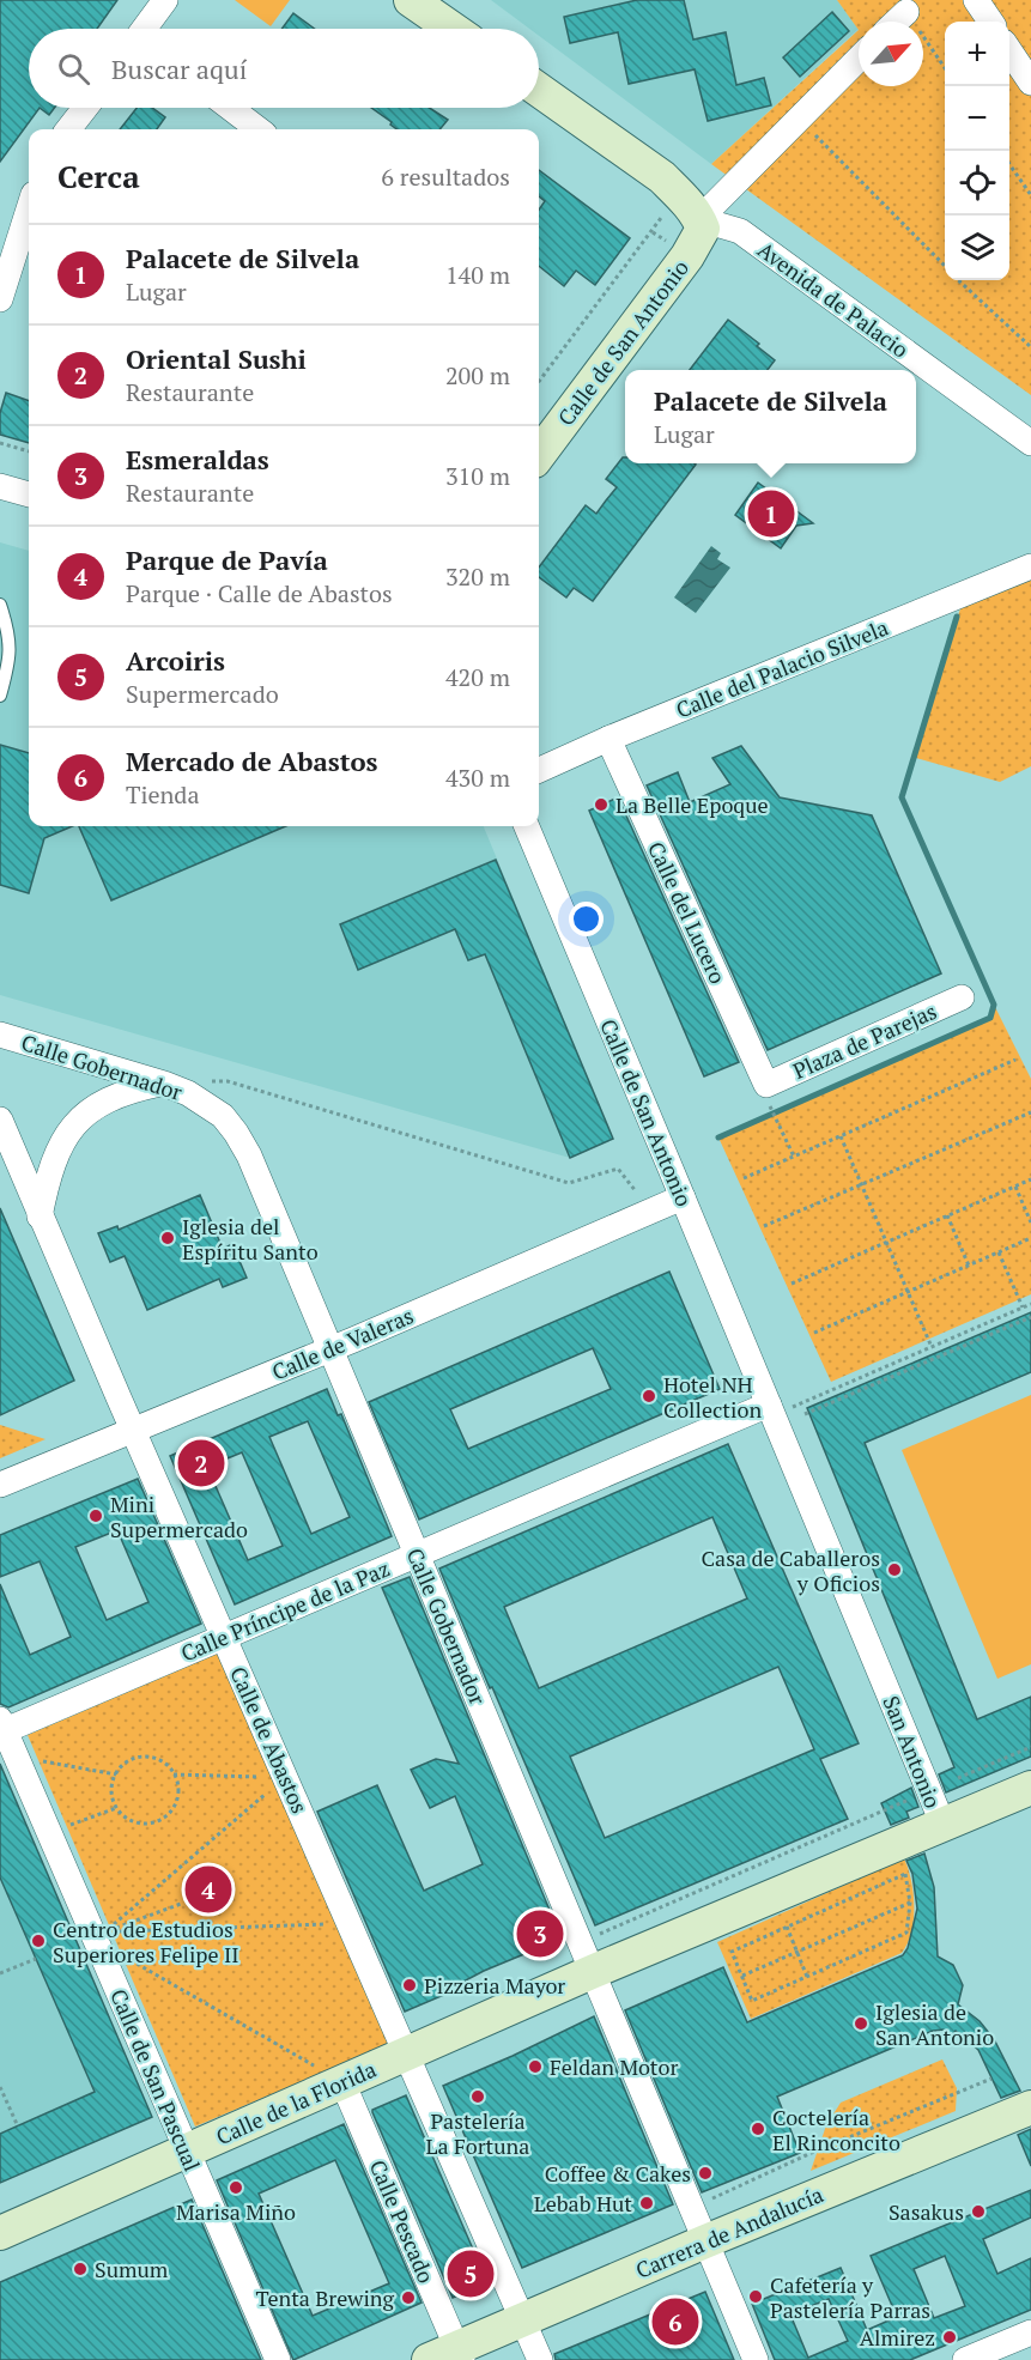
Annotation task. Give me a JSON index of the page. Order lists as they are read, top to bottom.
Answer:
{
  "streets": {
    "main road": [
      "Calle de San Antonio",
      "San Antonio",
      "Calle de la Florida",
      "Carrera de Andalucía"
    ],
    "street": [
      "Avenida de Palacio",
      "Calle del Palacio Silvela",
      "Calle del Lucero",
      "Plaza de Parejas",
      "Calle Gobernador",
      "Calle de Valeras",
      "Calle Príncipe de la Paz",
      "Calle de Abastos",
      "Calle de San Pascual",
      "Calle Pescado"
    ]
  },
  "crossings": [
    ["Avenida de Palacio", "Calle de San Antonio"],
    ["Calle de San Antonio", "Calle de Valeras"],
    ["Calle de San Antonio", "Calle Príncipe de la Paz"],
    ["Calle de San Antonio", "San Antonio"],
    ["Calle del Palacio Silvela", "Calle del Lucero"],
    ["Calle del Lucero", "Plaza de Parejas"],
    ["Calle Gobernador", "Calle de Valeras"],
    ["Calle Gobernador", "Calle Príncipe de la Paz"],
    ["Calle Gobernador", "San Antonio"],
    ["Calle Gobernador", "Calle de la Florida"],
    ["Calle Gobernador", "Carrera de Andalucía"],
    ["Calle de Valeras", "Calle de Abastos"],
    ["Calle Príncipe de la Paz", "Calle de Abastos"],
    ["Calle Príncipe de la Paz", "San Antonio"],
    ["Calle Príncipe de la Paz", "Calle de San Pascual"],
    ["Calle de Abastos", "Calle de la Florida"],
    ["Calle de Abastos", "Carrera de Andalucía"],
    ["San Antonio", "Calle de la Florida"],
    ["Calle de San Pascual", "Calle de la Florida"],
    ["Calle de la Florida", "Calle Pescado"],
    ["Calle Pescado", "Carrera de Andalucía"]
  ],
  "places": [
    "La Belle Epoque",
    "Iglesia del Espíritu Santo",
    "Hotel NH Collection",
    "Mini Supermercado",
    "Casa de Caballeros y Oficios",
    "Centro de Estudios Superiores Felipe II",
    "Pizzeria Mayor",
    "Iglesia de San Antonio",
    "Feldan Motor",
    "Pastelería La Fortuna",
    "Coctelería El Rinconcito",
    "Coffee & Cakes",
    "Marisa Miño",
    "Lebab Hut",
    "Sasakus",
    "Sumum",
    "Cafetería y Pastelería Parras",
    "Tenta Brewing",
    "Almirez"
  ],
  "north": "top right",
  "page": {
    "map_buttons": ["+", "−"],
    "search": "Buscar aquí",
    "heading": ["Cerca", "6 resultados"],
    "list": [
      {
        "mark": "1",
        "name": "Palacete de Silvela",
        "note": "Lugar",
        "value": "140 m"
      },
      {
        "mark": "2",
        "name": "Oriental Sushi",
        "note": "Restaurante",
        "value": "200 m"
      },
      {
        "mark": "3",
        "name": "Esmeraldas",
        "note": "Restaurante",
        "value": "310 m"
      },
      {
        "mark": "4",
        "name": "Parque de Pavía",
        "note": "Parque · Calle de Abastos",
        "value": "320 m"
      },
      {
        "mark": "5",
        "name": "Arcoiris",
        "note": "Supermercado",
        "value": "420 m"
      },
      {
        "mark": "6",
        "name": "Mercado de Abastos",
        "note": "Tienda",
        "value": "430 m"
      }
    ],
    "popup": ["Palacete de Silvela", "Lugar"],
    "pins": [
      "1",
      "2",
      "4",
      "3",
      "5",
      "6"
    ]
  }
}
